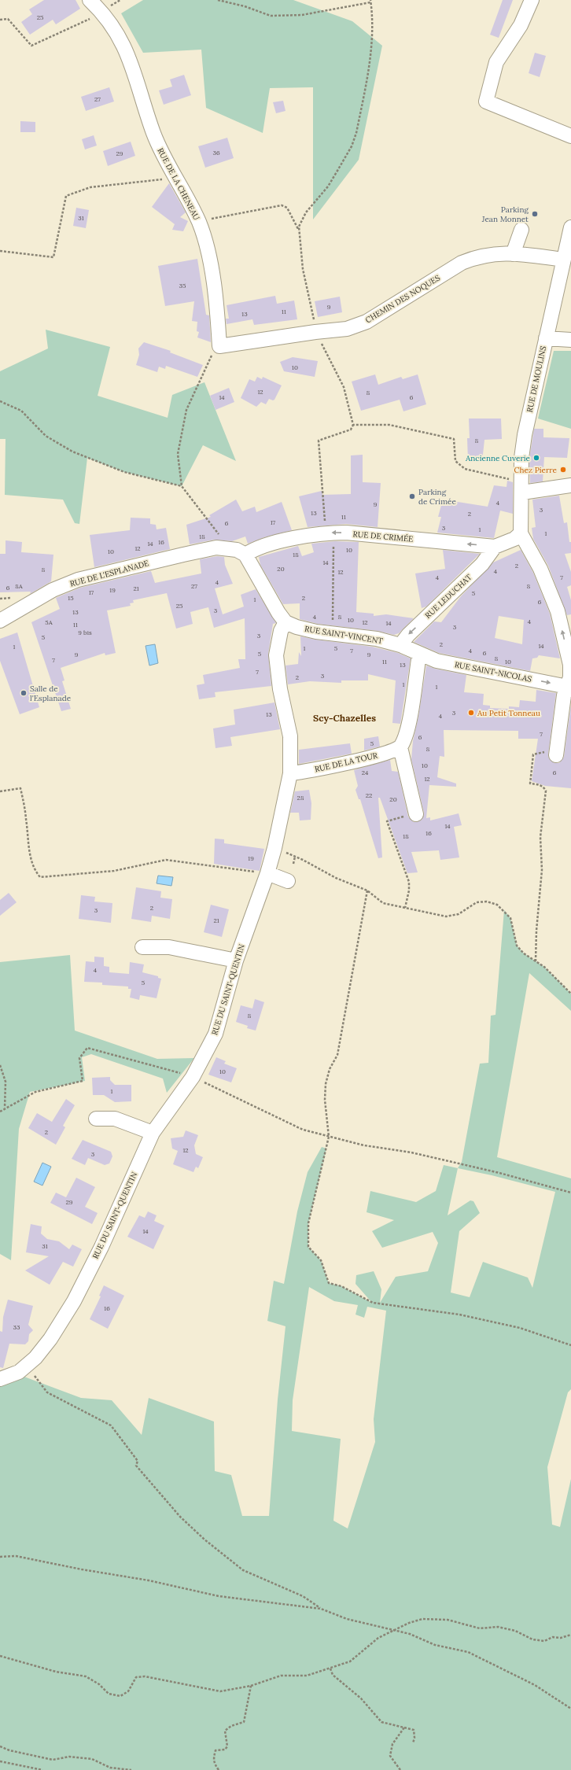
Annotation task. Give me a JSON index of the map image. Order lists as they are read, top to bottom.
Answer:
{
  "streets": {
    "street": [
      "RUE DE LA CHENEAU",
      "CHEMIN DES NOQUES",
      "RUE DE MOULINS",
      "RUE DE CRIMÉE",
      "RUE DE L'ESPLANADE",
      "RUE LEDUCHAT",
      "RUE SAINT-VINCENT",
      "RUE SAINT-NICOLAS",
      "RUE DE LA TOUR",
      "RUE DU SAINT-QUENTIN"
    ]
  },
  "crossings": [
    ["RUE DE LA CHENEAU", "CHEMIN DES NOQUES"],
    ["CHEMIN DES NOQUES", "RUE DE MOULINS"],
    ["RUE DE MOULINS", "RUE DE CRIMÉE"],
    ["RUE DE CRIMÉE", "RUE LEDUCHAT"],
    ["RUE LEDUCHAT", "RUE SAINT-VINCENT"],
    ["RUE SAINT-VINCENT", "RUE SAINT-NICOLAS"],
    ["RUE SAINT-VINCENT", "RUE DU SAINT-QUENTIN"],
    ["RUE DE LA TOUR", "RUE DU SAINT-QUENTIN"]
  ],
  "one_way": ["RUE DE CRIMÉE", "RUE LEDUCHAT", "RUE SAINT-NICOLAS"],
  "districts": ["Scy-Chazelles"],
  "places": [
    "Parking Jean Monnet",
    "Ancienne Cuverie",
    "Chez Pierre",
    "Parking de Crimée",
    "Salle de l'Esplanade",
    "Au Petit Tonneau"
  ],
  "house_numbers": [
    "25",
    "27",
    "36",
    "29",
    "31",
    "35",
    "9",
    "11",
    "13",
    "10",
    "12",
    "8",
    "14",
    "6",
    "8",
    "4",
    "9",
    "3",
    "13",
    "2",
    "11",
    "17",
    "6",
    "3",
    "1",
    "1",
    "18",
    "16",
    "14",
    "12",
    "10",
    "10",
    "18",
    "14",
    "2",
    "20",
    "8",
    "4",
    "12",
    "4",
    "7",
    "4",
    "8A",
    "27",
    "8",
    "6",
    "21",
    "19",
    "17",
    "5",
    "15",
    "2",
    "1",
    "6",
    "25",
    "3",
    "13",
    "4",
    "8",
    "10",
    "4",
    "5A",
    "12",
    "14",
    "11",
    "3",
    "9 bis",
    "3",
    "5",
    "2",
    "14",
    "1",
    "1",
    "5",
    "7",
    "4",
    "6",
    "5",
    "9",
    "9",
    "8",
    "7",
    "11",
    "10",
    "13",
    "7",
    "3",
    "2",
    "1",
    "1",
    "3",
    "13",
    "4",
    "7",
    "6",
    "5",
    "8",
    "10",
    "24",
    "6",
    "12",
    "22",
    "28",
    "20",
    "14",
    "16",
    "18",
    "19",
    "2",
    "3",
    "21",
    "4",
    "5",
    "8",
    "10",
    "1",
    "2",
    "12",
    "3",
    "29",
    "14",
    "31",
    "16",
    "33"
  ]
}
